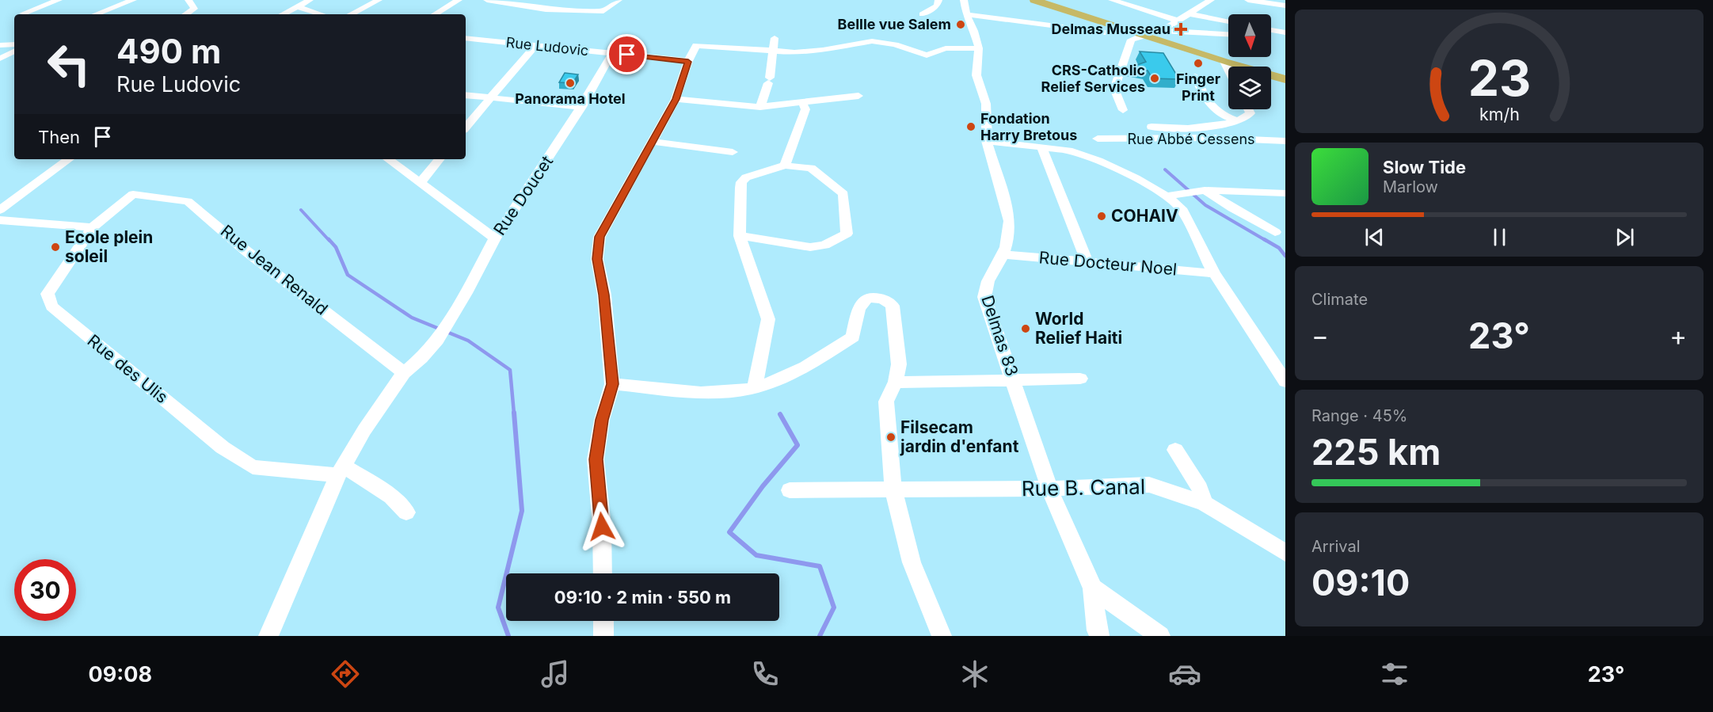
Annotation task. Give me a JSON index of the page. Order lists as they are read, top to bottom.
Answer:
{
  "streets": {
    "street": [
      "Rue Ludovic",
      "Rue Abbé Cessens",
      "Rue Doucet",
      "Rue Docteur Noel",
      "Rue Jean Renald",
      "Delmas 83",
      "Rue des Ulis",
      "Rue B. Canal"
    ]
  },
  "crossings": [
    ["Rue Ludovic", "Rue Doucet"],
    ["Rue Doucet", "Rue Jean Renald"],
    ["Rue Doucet", "Rue des Ulis"],
    ["Rue Docteur Noel", "Delmas 83"],
    ["Rue Jean Renald", "Rue des Ulis"],
    ["Delmas 83", "Rue B. Canal"]
  ],
  "places": {
    "other": [
      "Bellle vue Salem",
      "Finger Print",
      "CRS-Catholic Relief Services",
      "Panorama Hotel",
      "Fondation Harry Bretous",
      "COHAIV",
      "Ecole plein soleil",
      "World Relief Haiti",
      "Filsecam jardin d'enfant"
    ],
    "health": ["Delmas Musseau"]
  },
  "north": "bottom",
  "page": {
    "turn": ["490 m", "Rue Ludovic"],
    "then": "Then",
    "song": ["Slow Tide", "Marlow"],
    "tile": [
      "Climate",
      ["Range · 45%", "225 km"],
      ["Arrival", "09:10"]
    ],
    "heat": ["−", "23°", "+"],
    "limit": "30",
    "trip": "09:10 · 2 min · 550 m",
    "tabs": ["09:08", "23°"],
    "gauge": ["23", "km/h"]
  }
}
